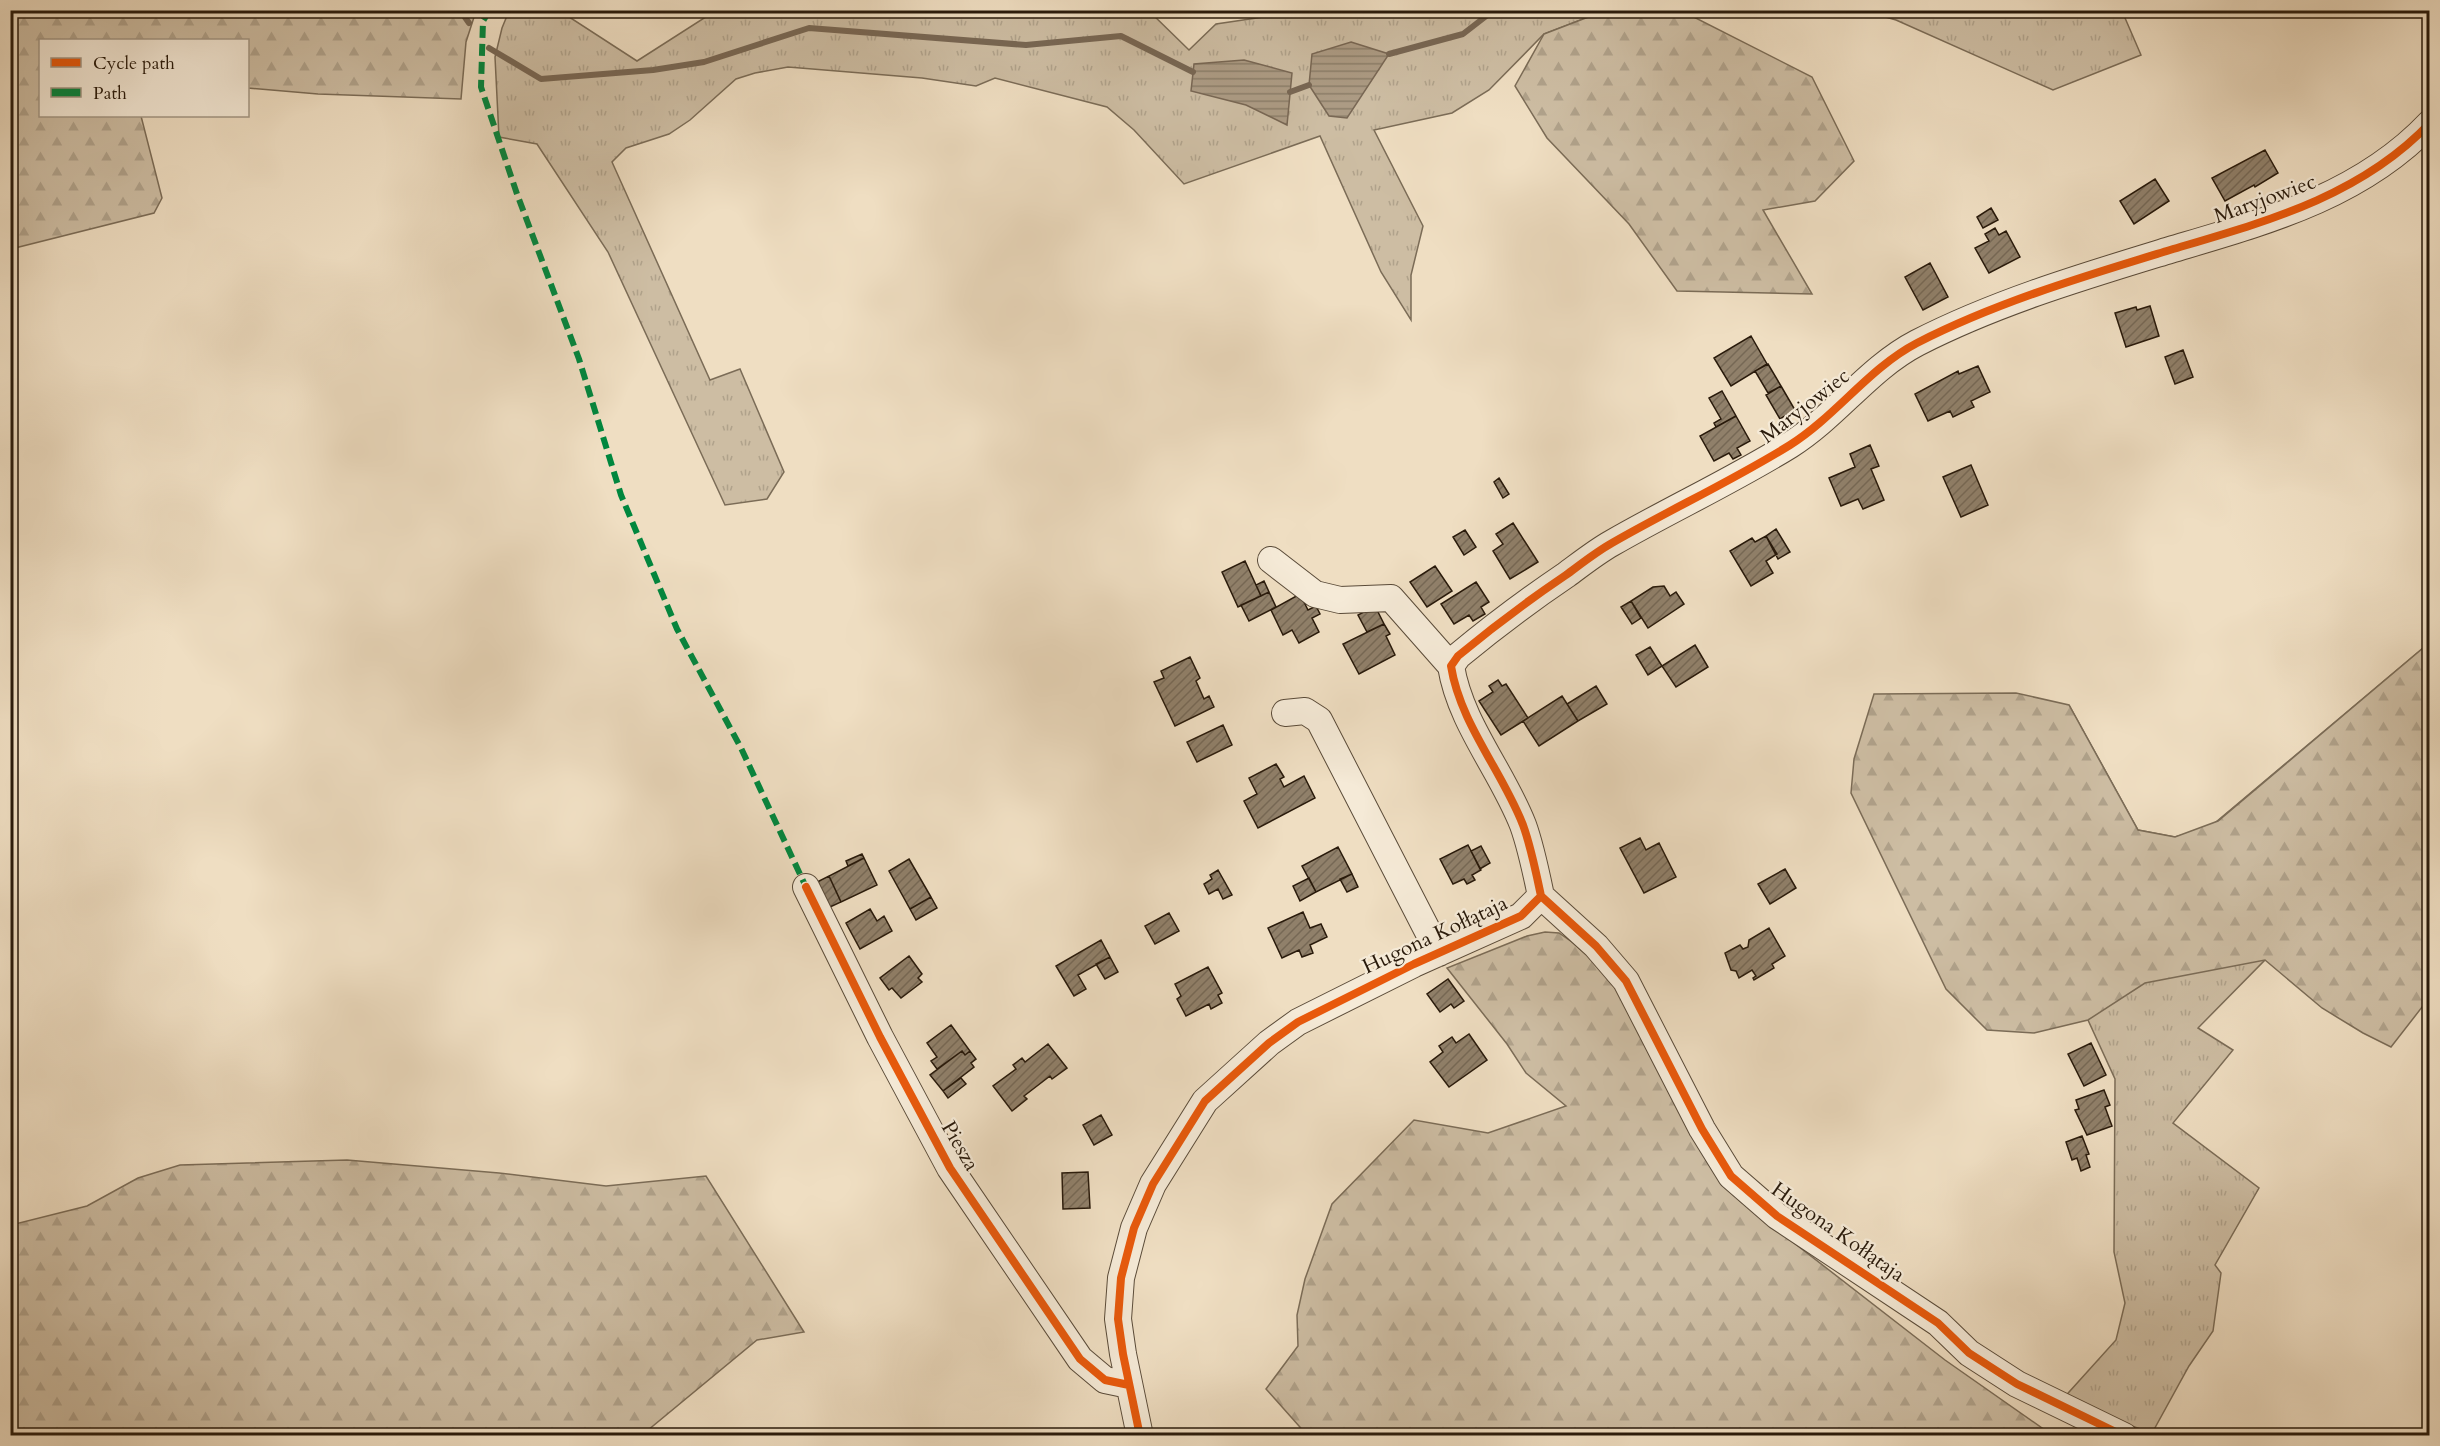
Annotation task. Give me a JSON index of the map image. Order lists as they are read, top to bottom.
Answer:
{
  "streets": {
    "street": ["Maryjowiec", "Hugona Kołłątaja", "Piesza"]
  },
  "crossings": [
    ["Hugona Kołłątaja", "Piesza"]
  ],
  "legend": ["Cycle path", "Path"]
}
